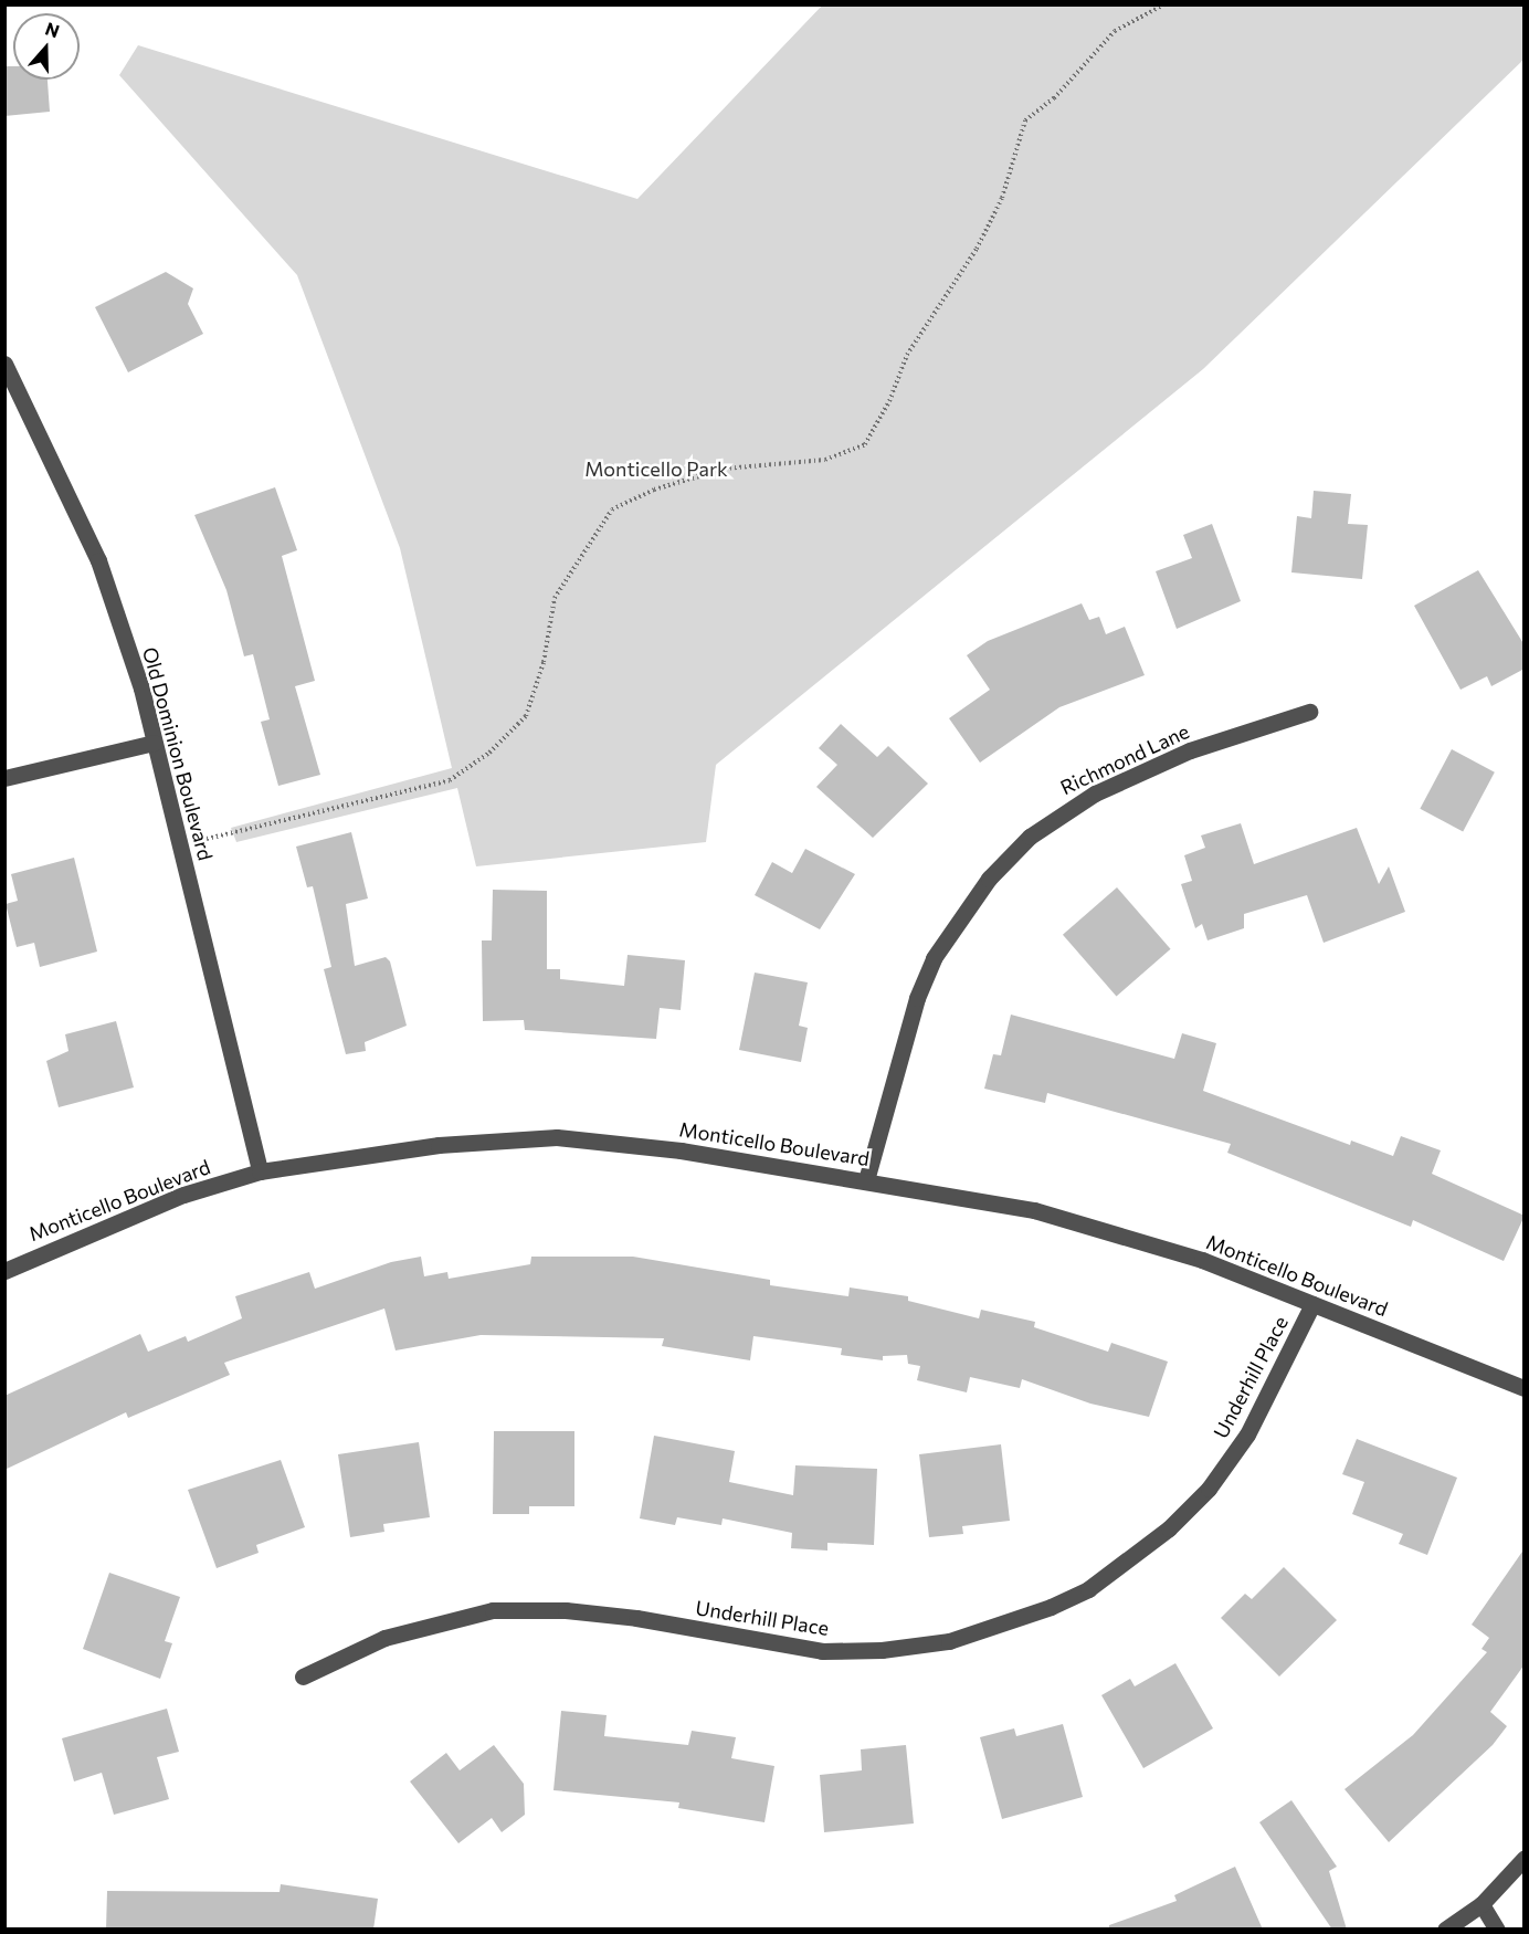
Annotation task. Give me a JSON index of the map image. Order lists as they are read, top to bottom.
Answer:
{
  "streets": {
    "street": [
      "Old Dominion Boulevard",
      "Richmond Lane",
      "Monticello Boulevard",
      "Underhill Place"
    ]
  },
  "crossings": [
    ["Old Dominion Boulevard", "Monticello Boulevard"],
    ["Richmond Lane", "Monticello Boulevard"],
    ["Monticello Boulevard", "Underhill Place"]
  ],
  "parks": ["Monticello Park"],
  "north": "top"
}
